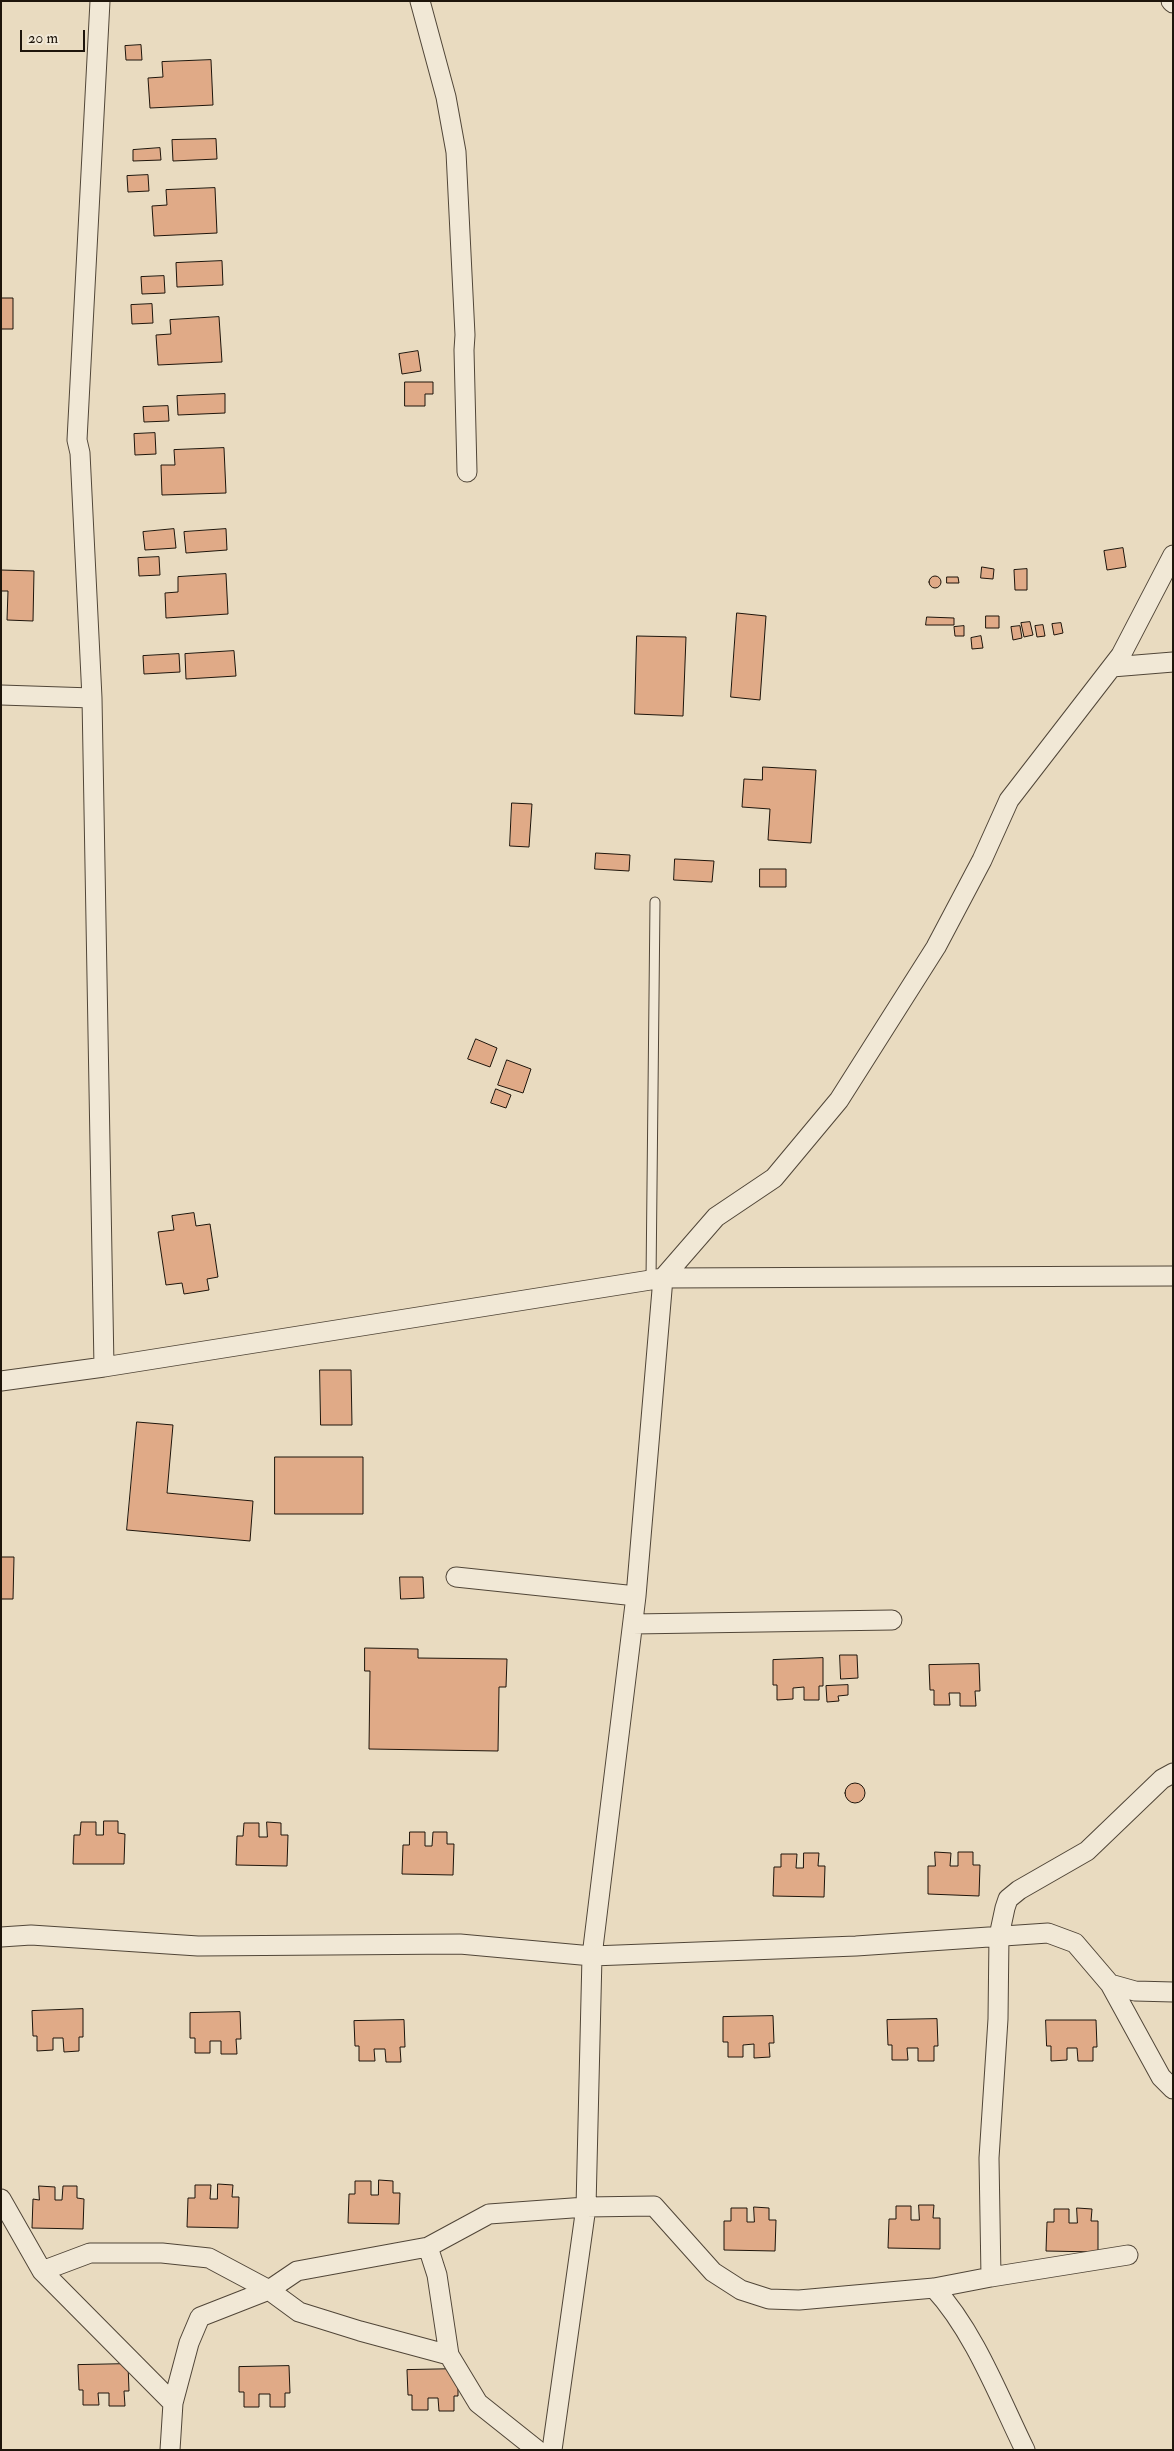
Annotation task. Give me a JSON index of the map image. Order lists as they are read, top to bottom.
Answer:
{
  "scale_bar": "20 m"
}
